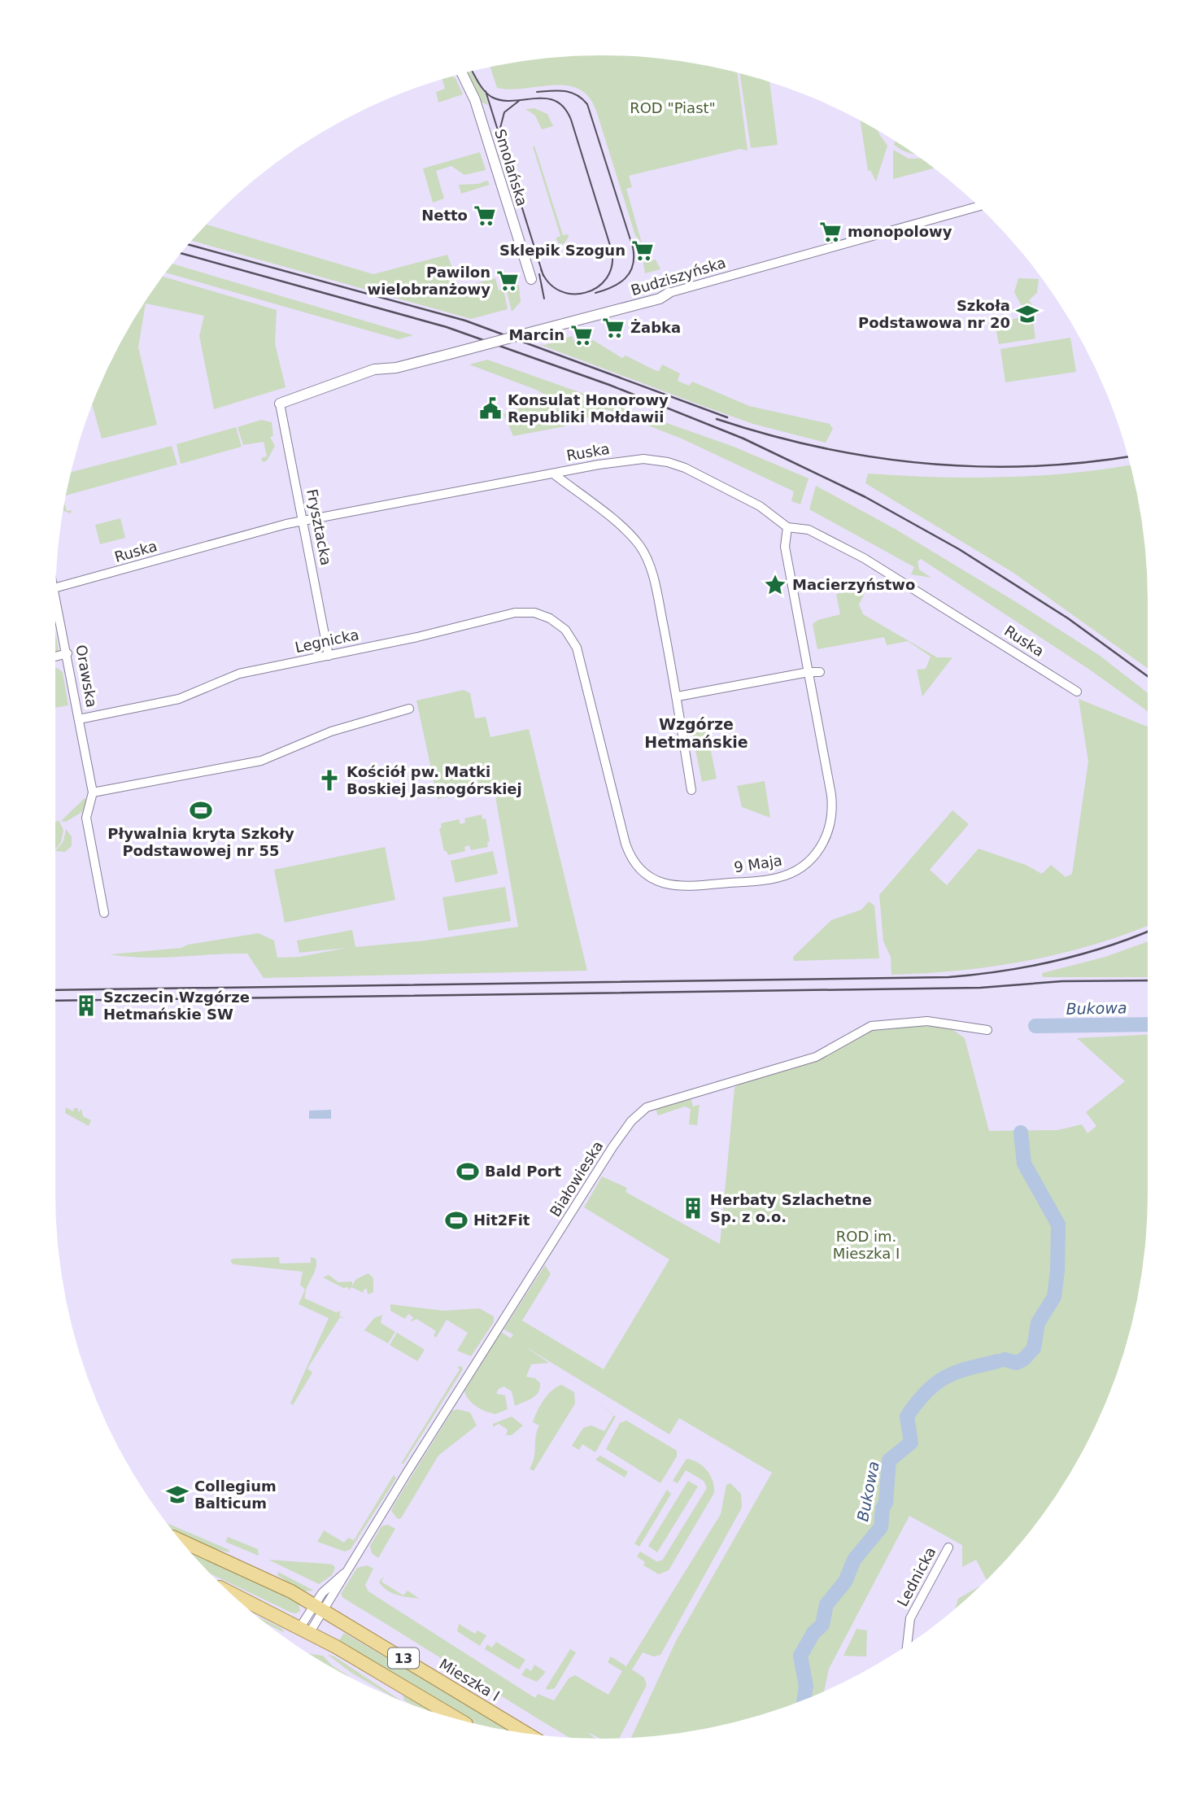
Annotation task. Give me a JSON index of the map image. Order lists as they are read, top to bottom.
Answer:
{
  "streets": {
    "main road": ["13", "Mieszka I"],
    "street": [
      "Smolańska",
      "Budziszyńska",
      "Ruska",
      "Frysztacka",
      "Legnicka",
      "Orawska",
      "9 Maja",
      "Białowieska",
      "Lednicka"
    ]
  },
  "crossings": [
    ["Budziszyńska", "Frysztacka"],
    ["Ruska", "Frysztacka"],
    ["Ruska", "9 Maja"],
    ["Frysztacka", "Legnicka"],
    ["Legnicka", "Orawska"],
    ["Legnicka", "9 Maja"],
    ["Białowieska", "Mieszka I"]
  ],
  "districts": ["Wzgórze Hetmańskie"],
  "water": ["Bukowa"],
  "parks": ["ROD \"Piast\"", "ROD im. Mieszka I"],
  "places": {
    "supermarket": [
      "Netto",
      "monopolowy",
      "Sklepik Szogun",
      "Pawilon wielobranżowy",
      "Żabka",
      "Marcin"
    ],
    "school or university": ["Szkoła Podstawowa nr 20", "Collegium Balticum"],
    "public building": ["Konsulat Honorowy Republiki Mołdawii"],
    "place": ["Macierzyństwo"],
    "church": ["Kościół pw. Matki Boskiej Jasnogórskiej"],
    "sports": ["Pływalnia kryta Szkoły Podstawowej nr 55", "Bald Port", "Hit2Fit"],
    "building": ["Szczecin Wzgórze Hetmańskie SW", "Herbaty Szlachetne Sp. z o.o."]
  }
}
